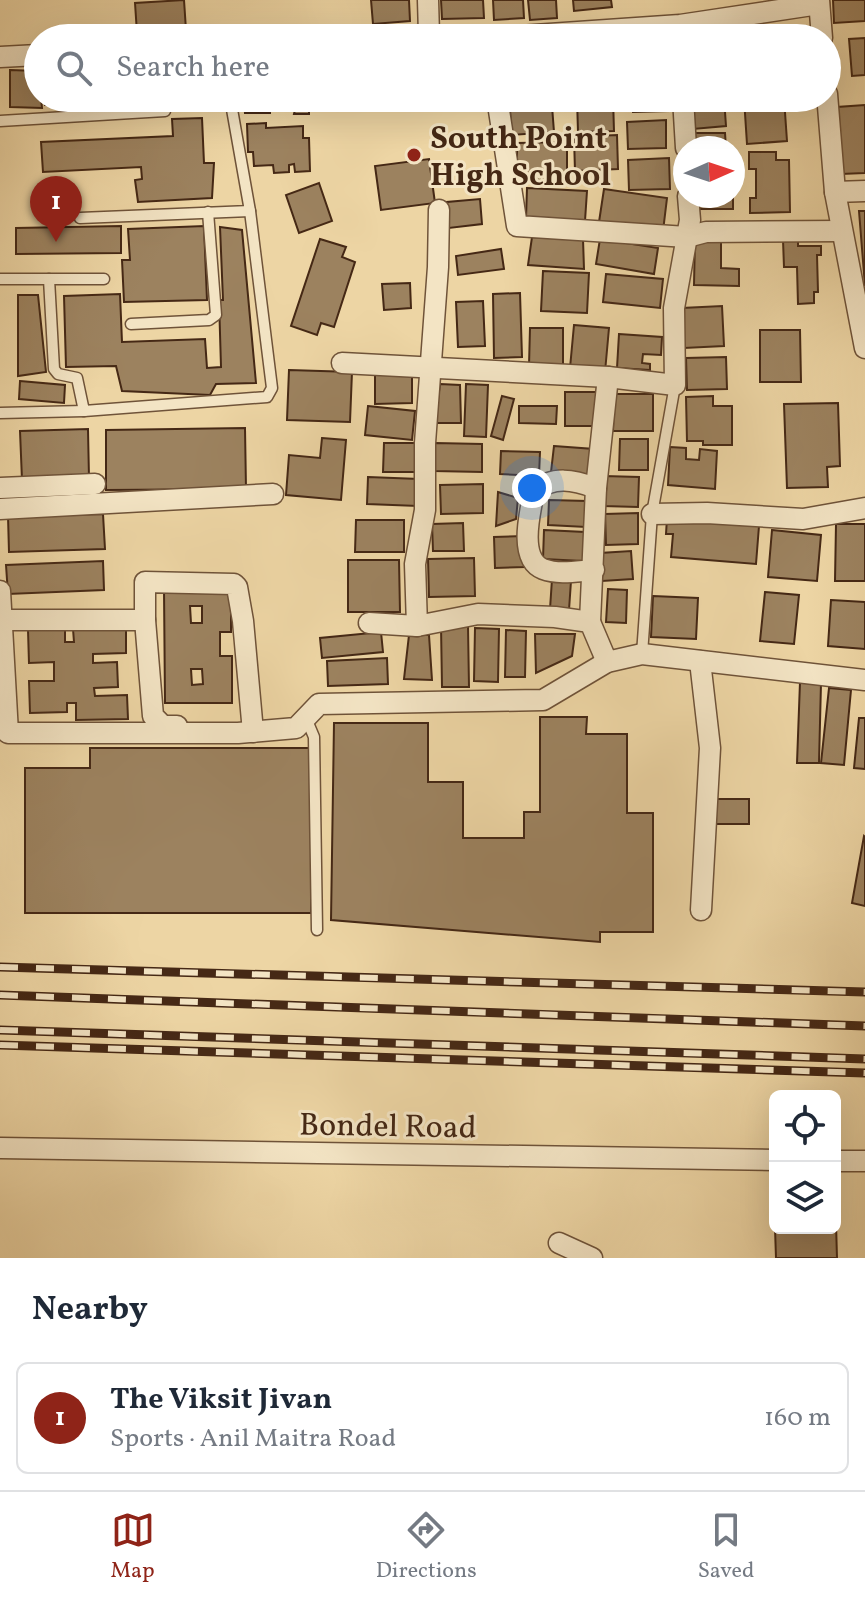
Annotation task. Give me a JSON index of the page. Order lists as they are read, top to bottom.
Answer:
{
  "streets": {
    "street": ["Bondel Road"]
  },
  "places": ["South Point High School"],
  "north": "right",
  "page": {
    "search": "Search here",
    "pins": "1",
    "heading": "Nearby",
    "list": [
      {
        "mark": "1",
        "name": "The Viksit Jivan",
        "note": "Sports · Anil Maitra Road",
        "value": "160 m"
      }
    ],
    "nav": ["Map", "Directions", "Saved"]
  }
}
